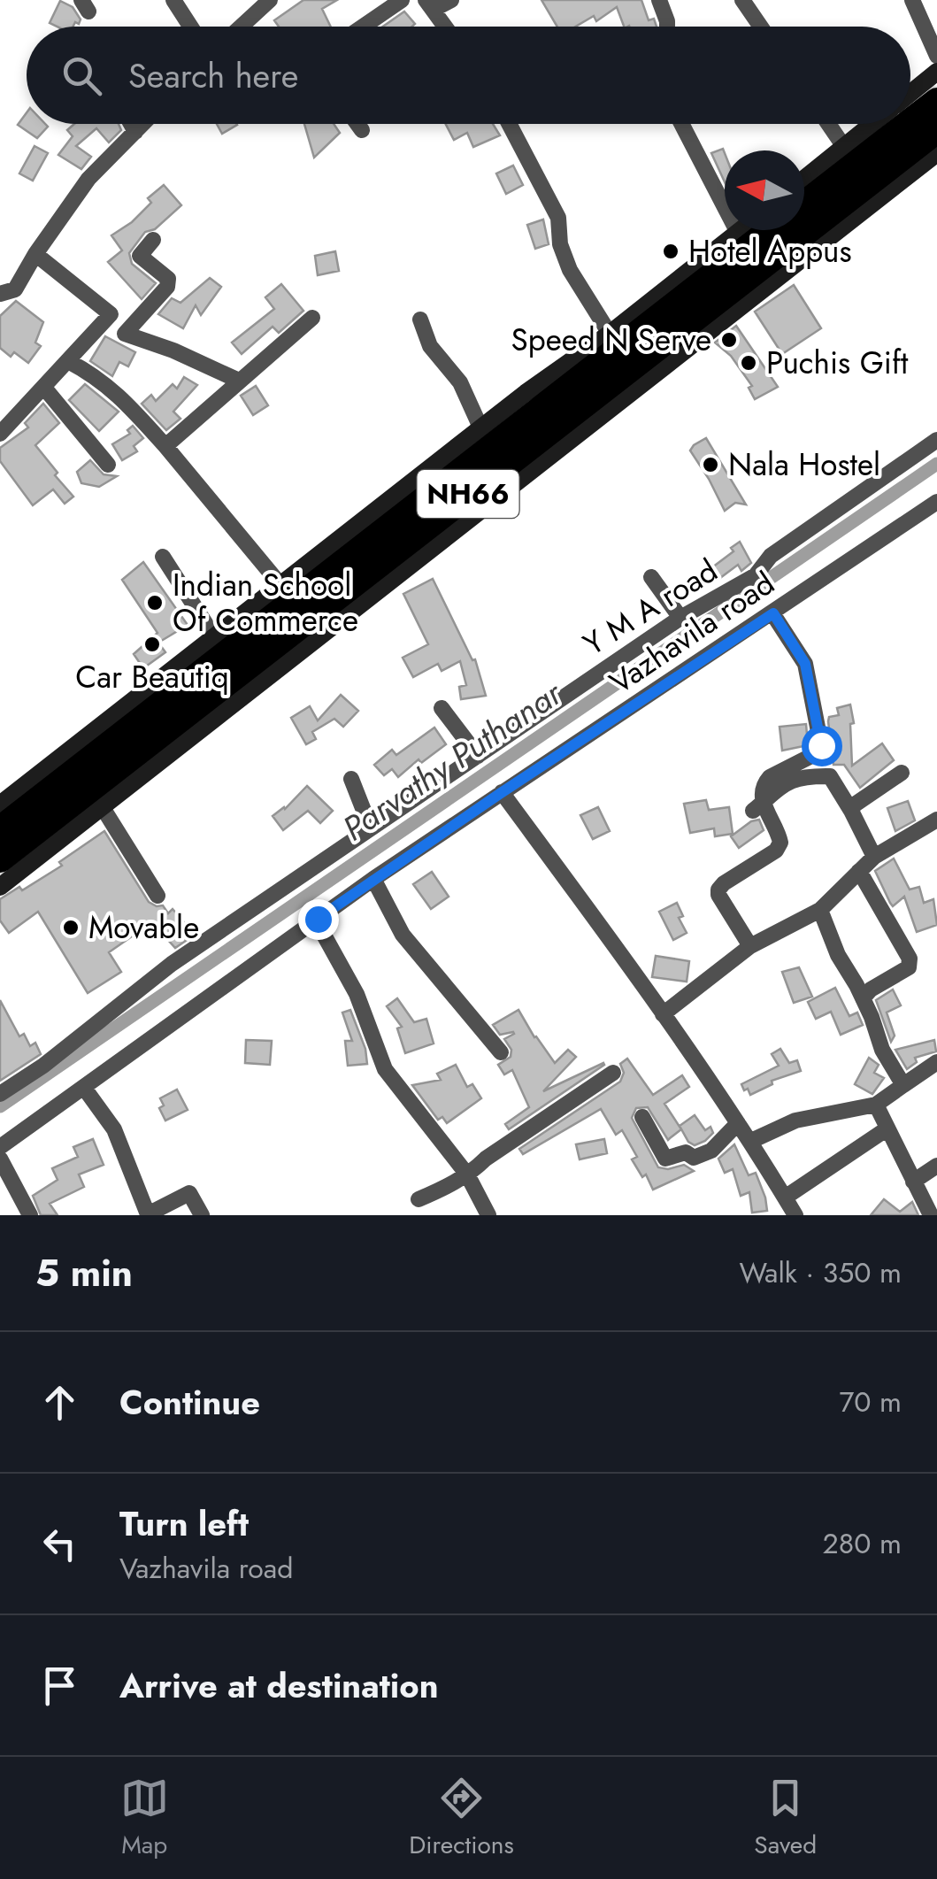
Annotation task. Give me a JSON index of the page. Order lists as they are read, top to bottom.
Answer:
{
  "streets": {
    "highway": ["NH66"],
    "street": ["Y M A road", "Vazhavila road"]
  },
  "water": ["Parvathy Puthanar"],
  "places": [
    "Hotel Appus",
    "Speed N Serve",
    "Puchis Gift",
    "Nala Hostel",
    "Indian School Of Commerce",
    "Car Beautiq",
    "Movable"
  ],
  "north": "left",
  "page": {
    "search": "Search here",
    "heading": ["5 min", "Walk · 350 m"],
    "list": [
      ["Continue", "70 m"],
      ["Turn left", "Vazhavila road", "280 m"],
      "Arrive at destination"
    ],
    "nav": ["Map", "Directions", "Saved"]
  }
}
